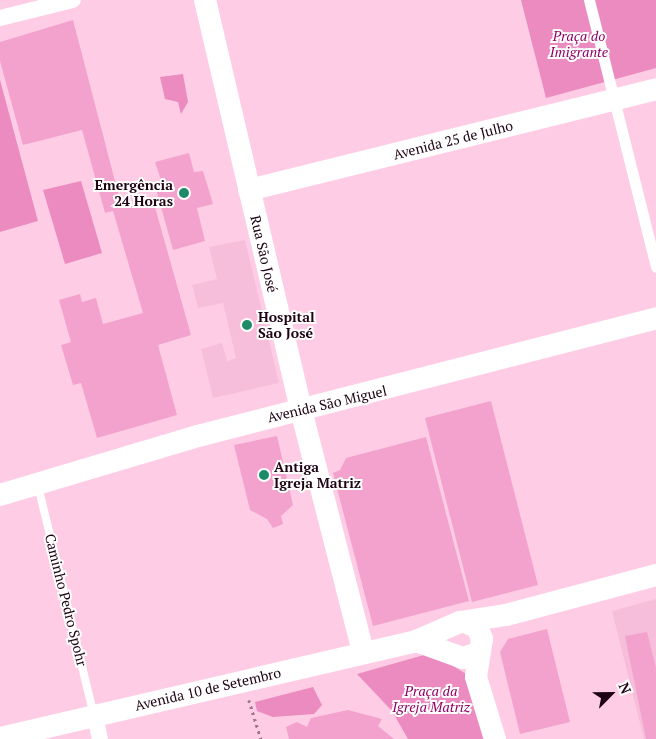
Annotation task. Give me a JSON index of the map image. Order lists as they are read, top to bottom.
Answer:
{
  "streets": {
    "main road": [
      "Avenida 25 de Julho",
      "Rua São José",
      "Avenida São Miguel",
      "Avenida 10 de Setembro"
    ],
    "lane": ["Caminho Pedro Spohr"]
  },
  "crossings": [
    ["Avenida 25 de Julho", "Rua São José"],
    ["Rua São José", "Avenida São Miguel"],
    ["Rua São José", "Avenida 10 de Setembro"],
    ["Avenida São Miguel", "Caminho Pedro Spohr"],
    ["Caminho Pedro Spohr", "Avenida 10 de Setembro"]
  ],
  "parks": ["Praça do Imigrante", "Praça da Igreja Matriz"],
  "places": ["Emergência 24 Horas", "Hospital São José", "Antiga Igreja Matriz"],
  "north": "top right"
}
